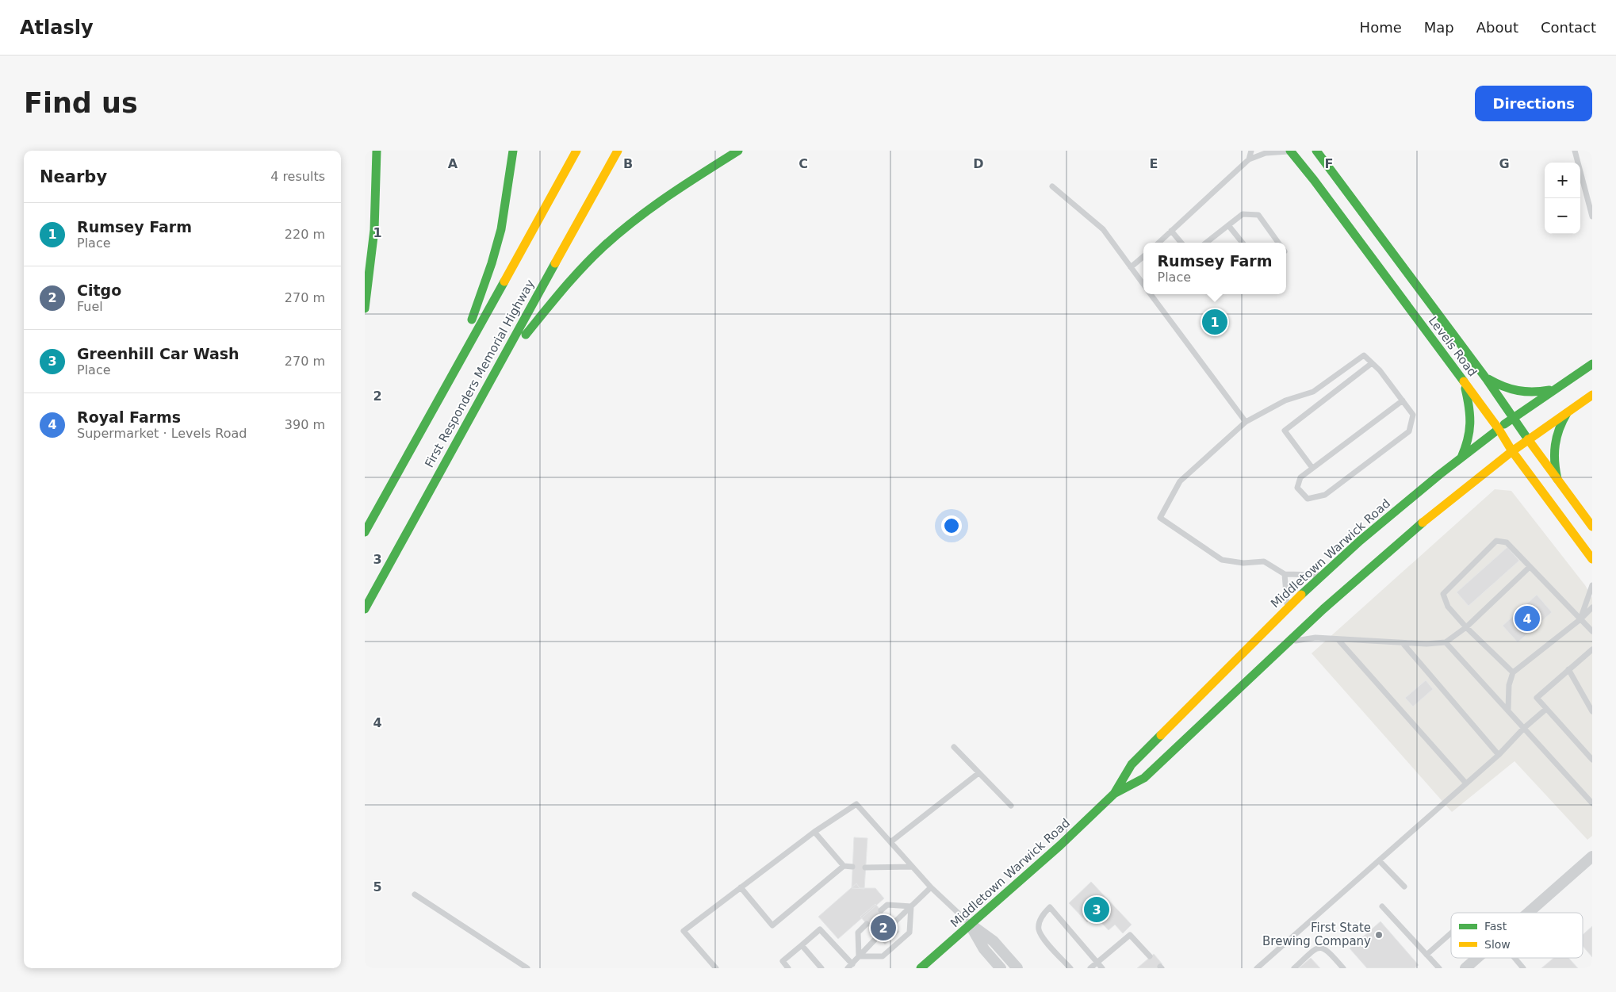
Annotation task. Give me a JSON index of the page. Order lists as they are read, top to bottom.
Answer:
{
  "streets": {
    "main road": ["Levels Road", "First Responders Memorial Highway", "Middletown Warwick Road"]
  },
  "crossings": [
    ["Levels Road", "Middletown Warwick Road"]
  ],
  "places": ["First State Brewing Company"],
  "legend": ["Fast", "Slow"],
  "page": {
    "header": "Atlasly",
    "nav": [
      "Home",
      "Map",
      "About",
      "Contact"
    ],
    "buttons": "Directions",
    "title": "Find us",
    "heading": ["Nearby", "4 results"],
    "map_buttons": ["+", "−"],
    "list": [
      {
        "mark": "1",
        "name": "Rumsey Farm",
        "note": "Place",
        "value": "220 m"
      },
      {
        "mark": "2",
        "name": "Citgo",
        "note": "Fuel",
        "value": "270 m"
      },
      {
        "mark": "3",
        "name": "Greenhill Car Wash",
        "note": "Place",
        "value": "270 m"
      },
      {
        "mark": "4",
        "name": "Royal Farms",
        "note": "Supermarket · Levels Road",
        "value": "390 m"
      }
    ],
    "popup": ["Rumsey Farm", "Place"],
    "pins": [
      "1",
      "4",
      "3",
      "2"
    ]
  },
  "grid": {
    "columns": [
      "A",
      "B",
      "C",
      "D",
      "E",
      "F",
      "G"
    ],
    "rows": [
      "1",
      "2",
      "3",
      "4",
      "5"
    ]
  }
}
